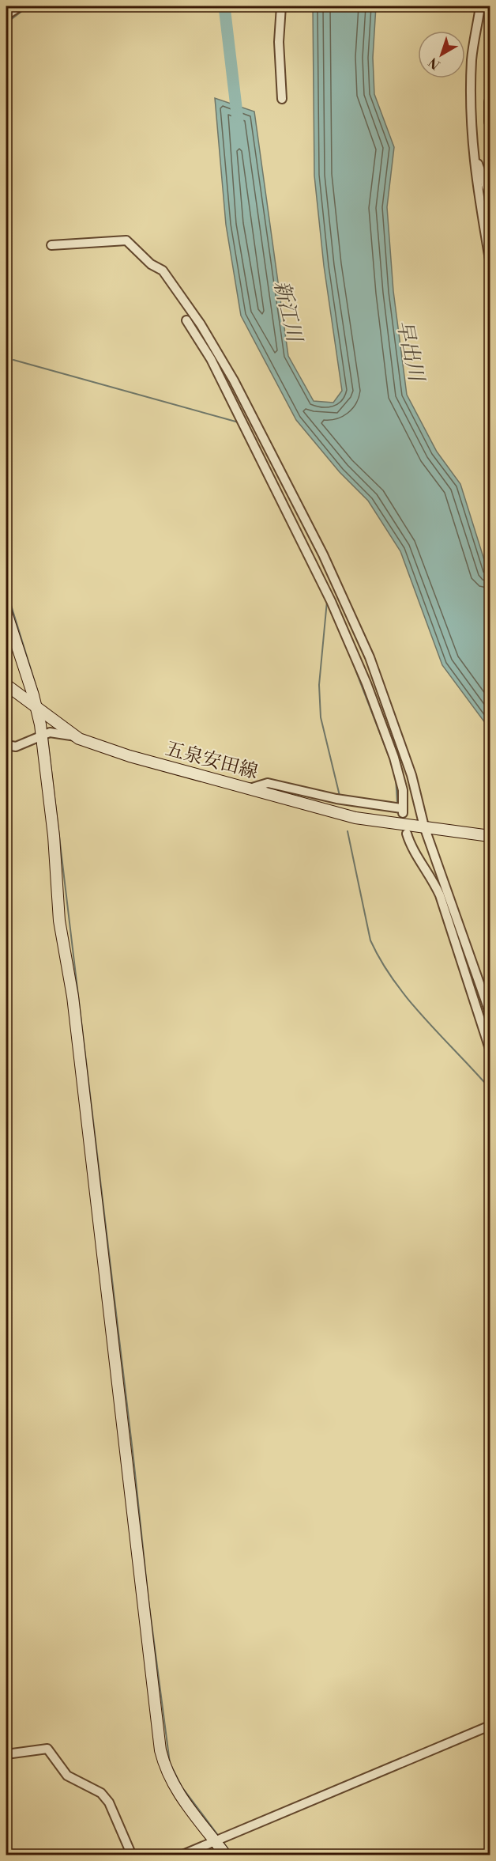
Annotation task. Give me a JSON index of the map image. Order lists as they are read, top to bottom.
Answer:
{
  "streets": {
    "street": ["五泉安田線"]
  },
  "water": ["新江川", "早出川"],
  "north": "bottom left"
}
